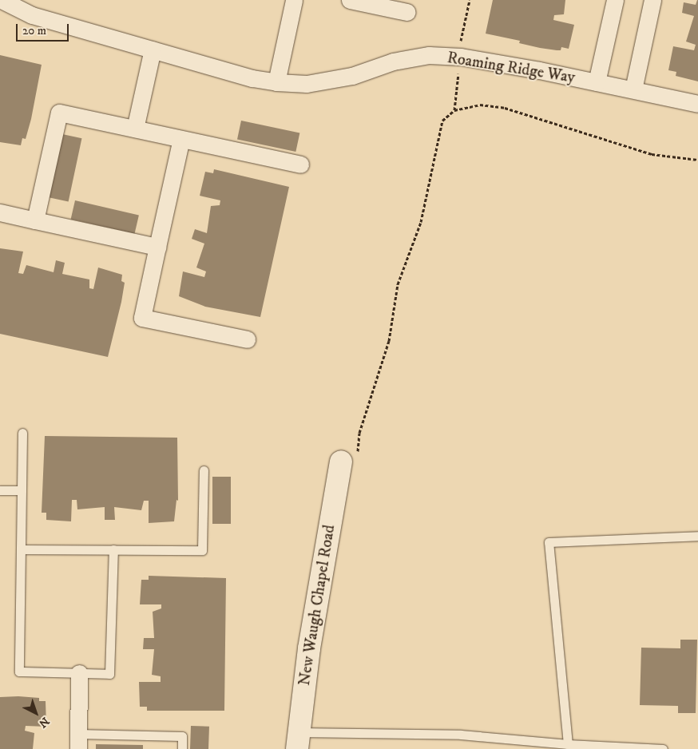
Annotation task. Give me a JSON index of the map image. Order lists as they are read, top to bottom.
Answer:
{
  "streets": {
    "street": ["Roaming Ridge Way", "New Waugh Chapel Road"]
  },
  "scale_bar": "20 m",
  "north": "bottom right"
}
